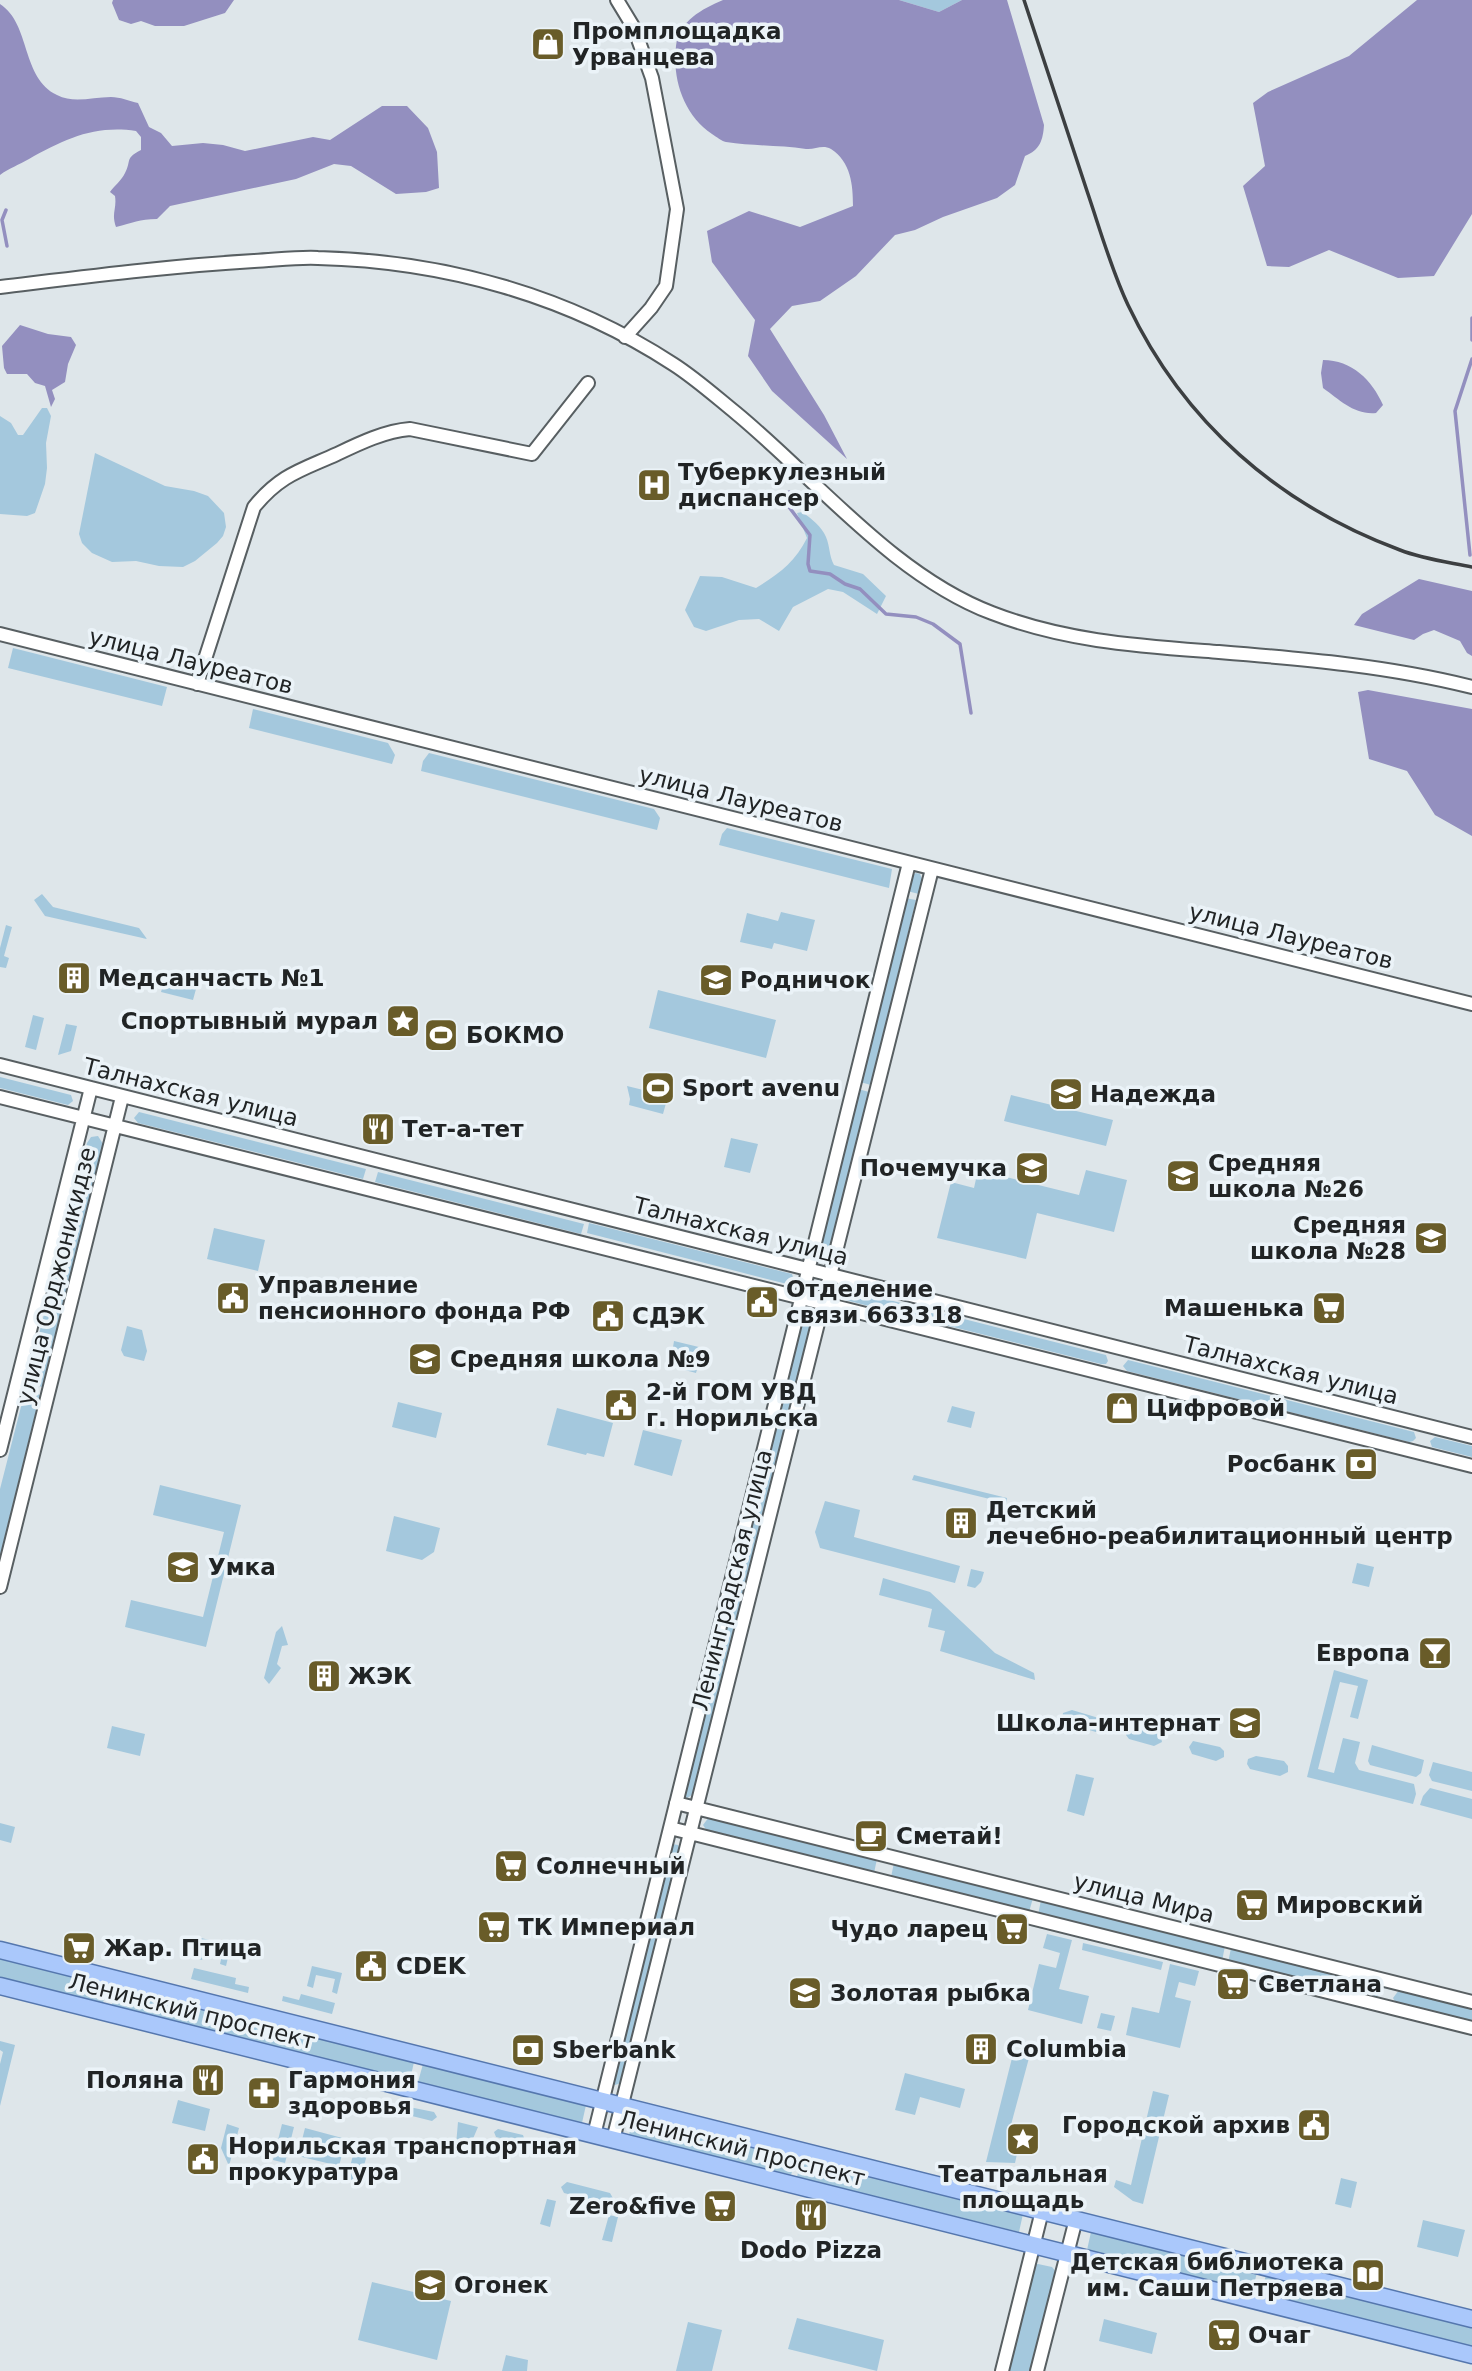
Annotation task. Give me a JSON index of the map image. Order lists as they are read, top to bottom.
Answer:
{
  "streets": {
    "main road": ["Ленинский проспект"],
    "street": [
      "улица Лауреатов",
      "Талнахская улица",
      "улица Орджоникидзе",
      "Ленинградская улица",
      "улица Мира"
    ]
  },
  "crossings": [
    ["улица Лауреатов", "Ленинградская улица"],
    ["Талнахская улица", "улица Орджоникидзе"],
    ["Талнахская улица", "Ленинградская улица"],
    ["Ленинградская улица", "улица Мира"],
    ["Ленинградская улица", "Ленинский проспект"]
  ],
  "places": {
    "shop": ["Промплощадка Урванцева", "Цифровой"],
    "hospital": ["Туберкулезный диспансер"],
    "building": [
      "Медсанчасть №1",
      "Детский лечебно-реабилитационный центр",
      "ЖЭК",
      "Columbia"
    ],
    "school or university": [
      "Родничок",
      "Надежда",
      "Почемучка",
      "Средняя школа №26",
      "Средняя школа №28",
      "Средняя школа №9",
      "Умка",
      "Школа-интернат",
      "Золотая рыбка",
      "Огонек"
    ],
    "place": ["Спортывный мурал", "Театральная площадь"],
    "sports": ["БОКМО", "Sport avenu"],
    "restaurant": ["Тет-а-тет", "Поляна", "Dodo Pizza"],
    "public building": [
      "Управление пенсионного фонда РФ",
      "Отделение связи 663318",
      "СДЭК",
      "2-й ГОМ УВД г. Норильска",
      "CDEK",
      "Городской архив",
      "Норильская транспортная прокуратура"
    ],
    "supermarket": [
      "Машенька",
      "Солнечный",
      "Мировский",
      "ТК Империал",
      "Чудо ларец",
      "Жар. Птица",
      "Светлана",
      "Zero&five",
      "Очаг"
    ],
    "bank": ["Росбанк", "Sberbank"],
    "bar": ["Европа"],
    "cafe": ["Сметай!"],
    "pharmacy": ["Гармония здоровья"],
    "library": ["Детская библиотека им. Саши Петряева"]
  }
}
